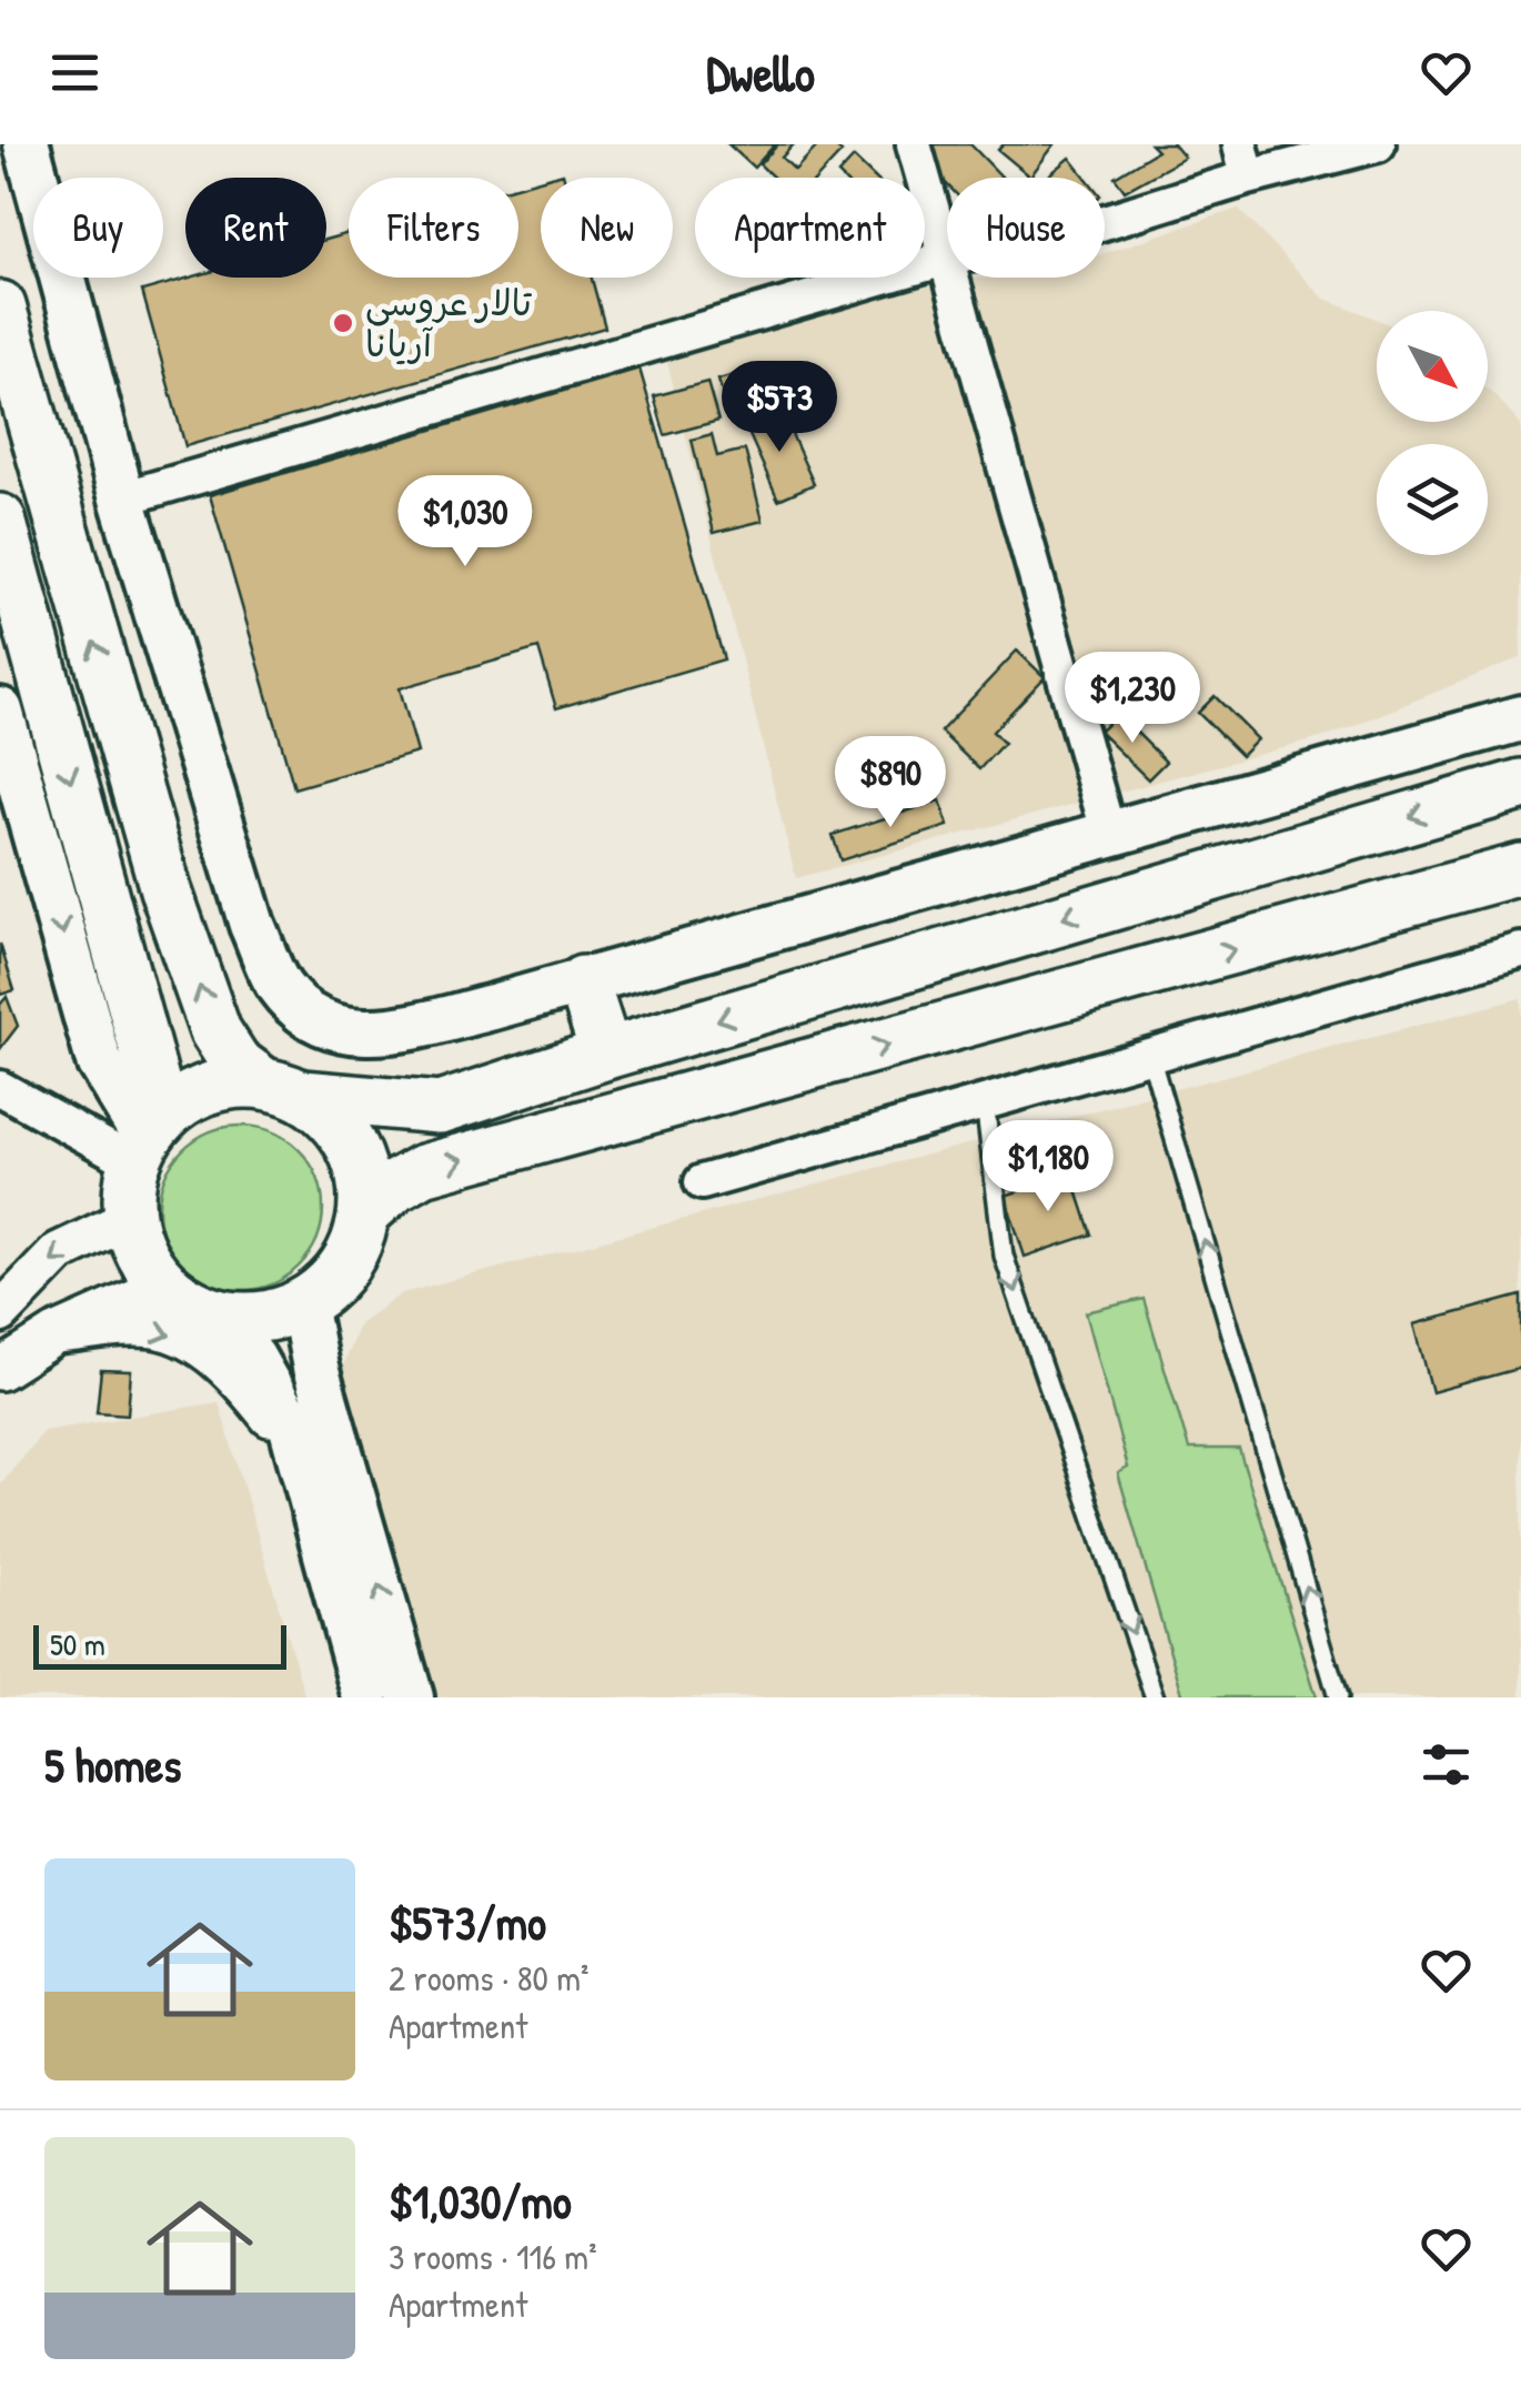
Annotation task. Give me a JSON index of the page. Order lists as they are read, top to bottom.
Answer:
{
  "places": ["تالار عروسی آریانا"],
  "scale_bar": "50 m",
  "north": "bottom right",
  "page": {
    "header": "Dwello",
    "chip": [
      "Buy",
      "Rent",
      "Filters",
      "New",
      "Apartment",
      "House"
    ],
    "price": [
      "$573",
      "$1,030",
      "$1,230",
      "$890",
      "$1,180"
    ],
    "scale": "50 m",
    "heading": "5 homes",
    "list": [
      {
        "name": "$573/mo",
        "note": "2 rooms · 80 m² · Apartment"
      },
      {
        "name": "$1,030/mo",
        "note": "3 rooms · 116 m² · Apartment"
      }
    ]
  }
}
